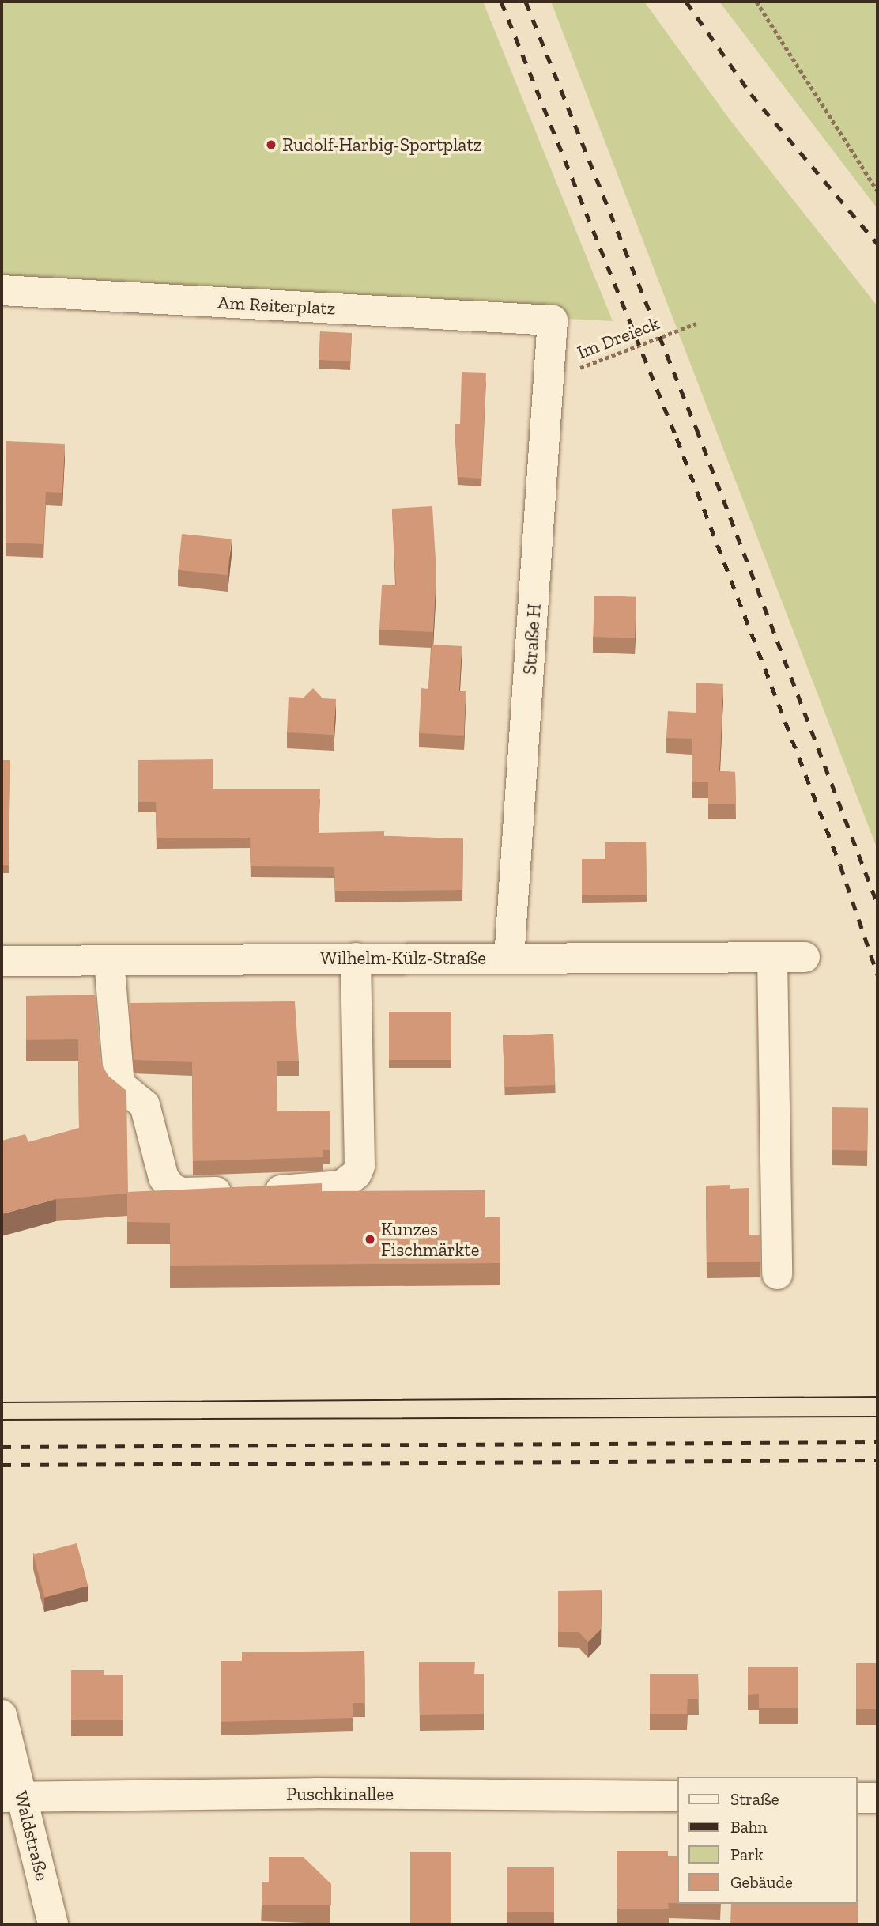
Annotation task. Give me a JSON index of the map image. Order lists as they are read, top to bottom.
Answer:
{
  "streets": {
    "street": [
      "Am Reiterplatz",
      "Straße H",
      "Wilhelm-Külz-Straße",
      "Puschkinallee",
      "Waldstraße"
    ],
    "path": ["Im Dreieck"]
  },
  "crossings": [
    ["Am Reiterplatz", "Straße H"],
    ["Im Dreieck", "Straße H"],
    ["Straße H", "Wilhelm-Külz-Straße"],
    ["Puschkinallee", "Waldstraße"]
  ],
  "places": ["Rudolf-Harbig-Sportplatz", "Kunzes Fischmärkte"],
  "legend": [
    "Straße",
    "Bahn",
    "Park",
    "Gebäude"
  ]
}
